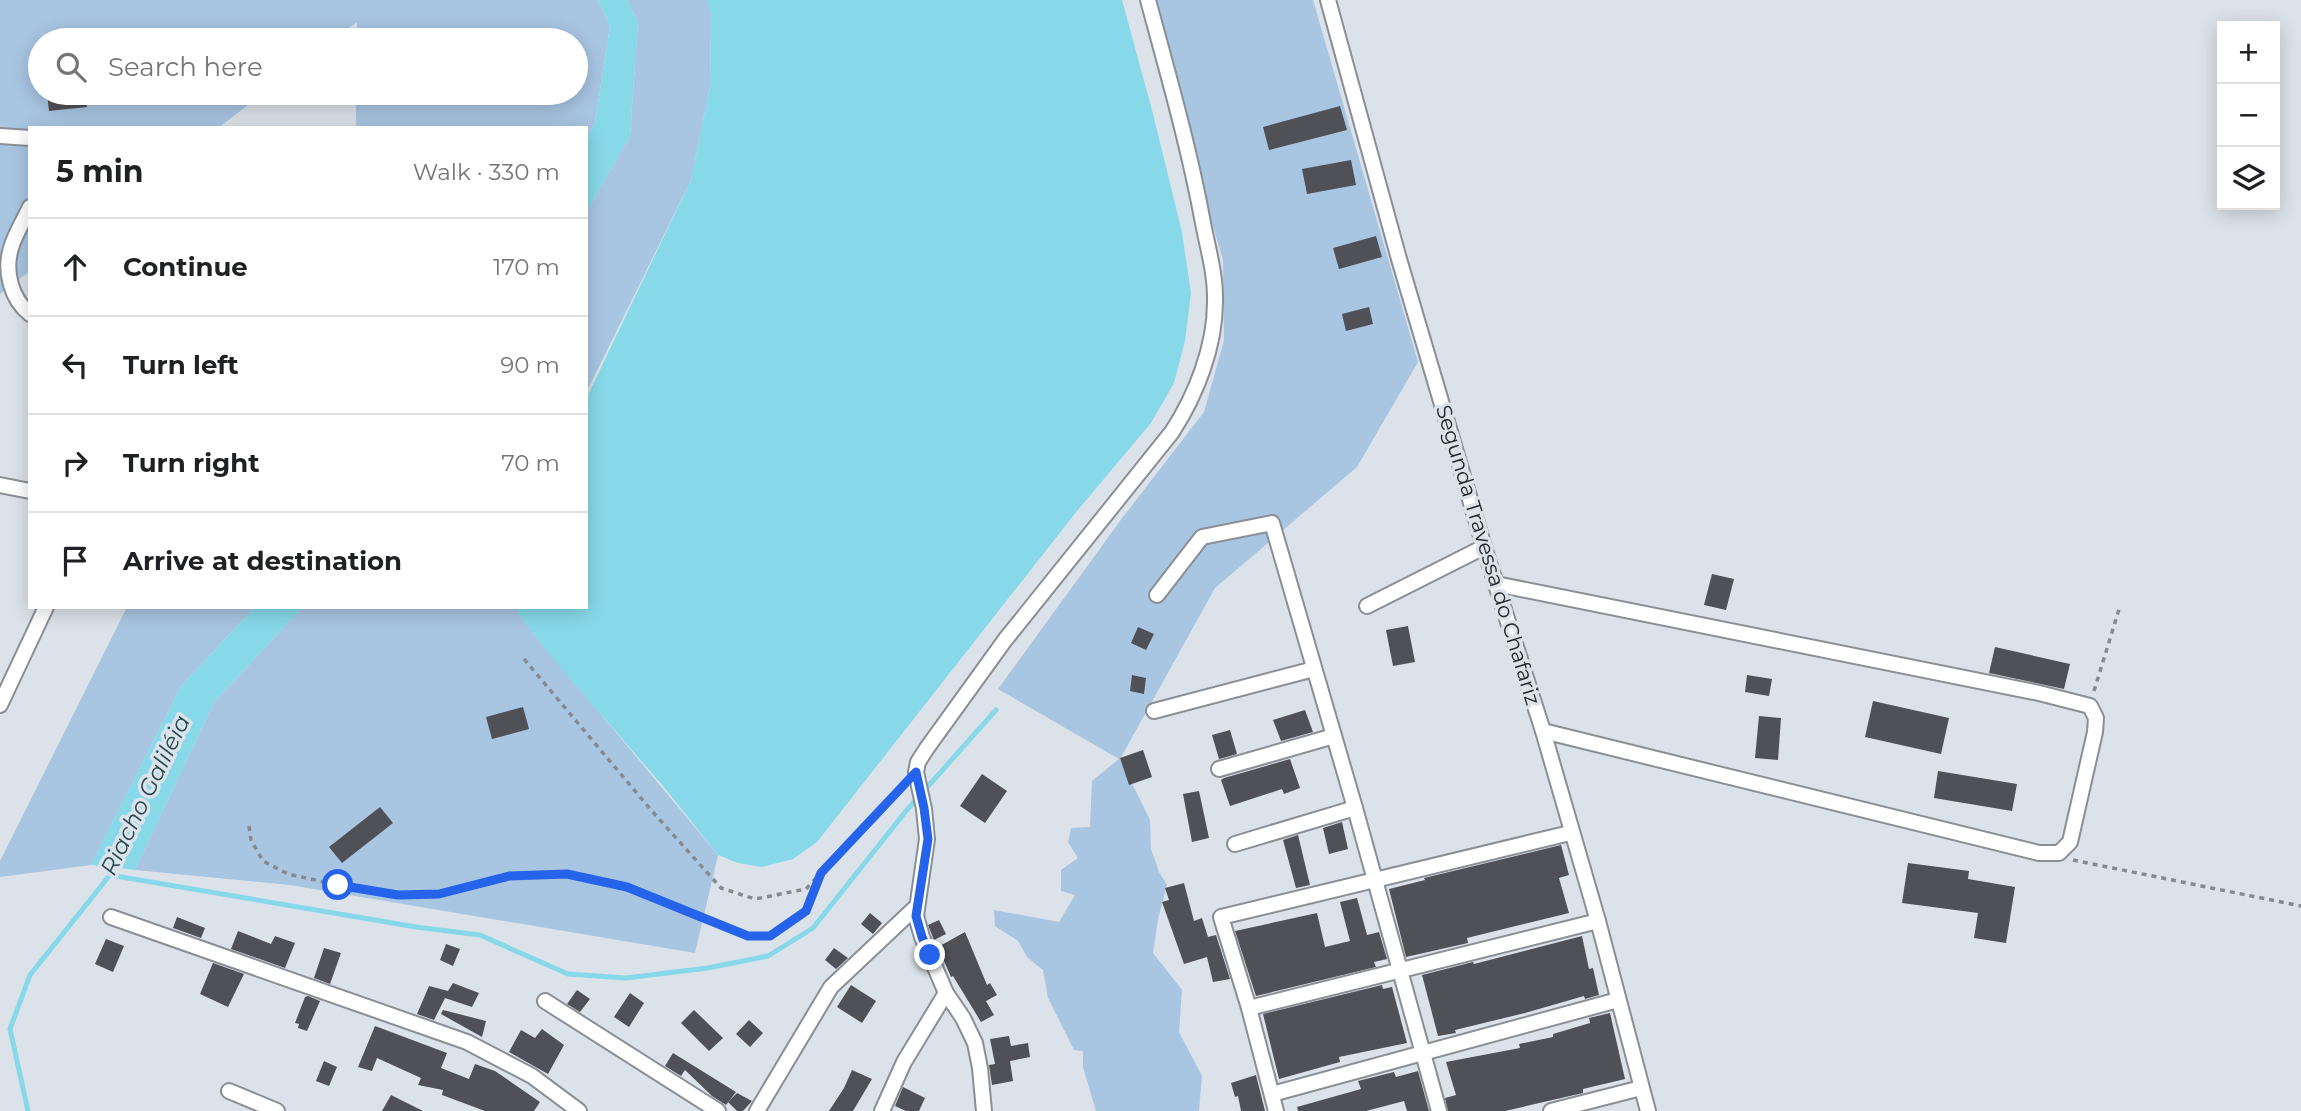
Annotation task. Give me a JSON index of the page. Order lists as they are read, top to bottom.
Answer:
{
  "streets": {
    "street": ["Segunda Travessa do Chafariz"]
  },
  "water": ["Riacho Galiléia"],
  "page": {
    "map_buttons": ["+", "−"],
    "search": "Search here",
    "heading": ["5 min", "Walk · 330 m"],
    "list": [
      ["Continue", "170 m"],
      ["Turn left", "90 m"],
      ["Turn right", "70 m"],
      "Arrive at destination"
    ]
  }
}
